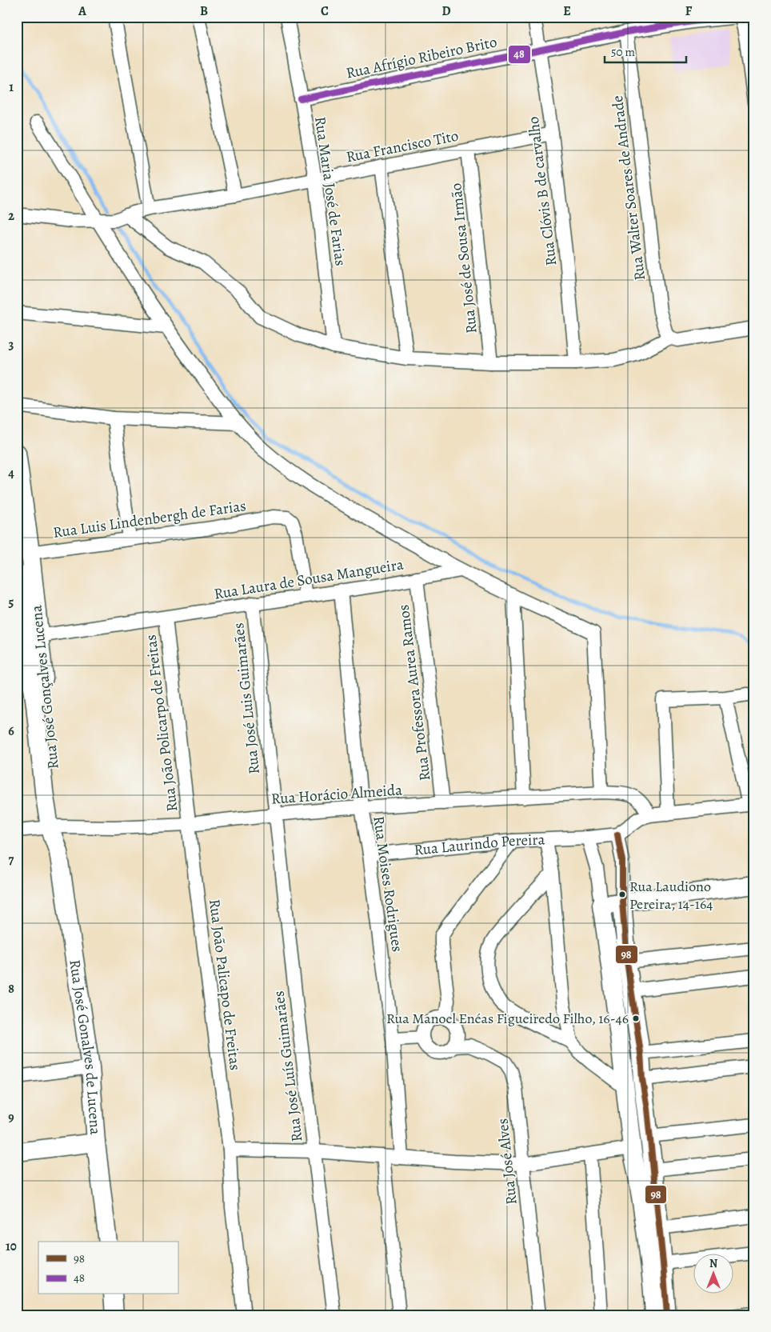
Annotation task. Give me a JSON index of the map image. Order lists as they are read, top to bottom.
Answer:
{
  "streets": {
    "street": [
      "Rua Afrígio Ribeiro Brito",
      "Rua Francisco Tito",
      "Rua Walter Soares de Andrade",
      "Rua Maria José de Farias",
      "Rua Clóvis B de carvalho",
      "Rua José de Sousa Irmão",
      "Rua Luis Lindenbergh de Farias",
      "Rua Laura de Sousa Mangueira",
      "Rua José Gonçalves Lucena",
      "Rua Professora Aurea Ramos",
      "Rua José Luis Guimarães",
      "Rua João Policarpo de Freitas",
      "Rua Horácio Almeida",
      "Rua Laurindo Pereira",
      "Rua Moises Rodrigues",
      "Rua João Palicapo de Freitas",
      "Rua José Gonalves de Lucena",
      "Rua José Luís Guimarães",
      "Rua José Alves"
    ]
  },
  "crossings": [
    ["Rua Afrígio Ribeiro Brito", "Rua Walter Soares de Andrade"],
    ["Rua Afrígio Ribeiro Brito", "Rua Maria José de Farias"],
    ["Rua Afrígio Ribeiro Brito", "Rua Clóvis B de carvalho"],
    ["Rua Francisco Tito", "Rua Maria José de Farias"],
    ["Rua Francisco Tito", "Rua Clóvis B de carvalho"],
    ["Rua Francisco Tito", "Rua José de Sousa Irmão"],
    ["Rua Luis Lindenbergh de Farias", "Rua Laura de Sousa Mangueira"],
    ["Rua Luis Lindenbergh de Farias", "Rua José Gonçalves Lucena"],
    ["Rua Laura de Sousa Mangueira", "Rua José Gonçalves Lucena"],
    ["Rua Laura de Sousa Mangueira", "Rua Professora Aurea Ramos"],
    ["Rua Laura de Sousa Mangueira", "Rua José Luis Guimarães"],
    ["Rua Laura de Sousa Mangueira", "Rua João Policarpo de Freitas"],
    ["Rua Laura de Sousa Mangueira", "Rua Moises Rodrigues"],
    ["Rua José Gonçalves Lucena", "Rua Horácio Almeida"],
    ["Rua José Gonçalves Lucena", "Rua José Gonalves de Lucena"],
    ["Rua Professora Aurea Ramos", "Rua Horácio Almeida"],
    ["Rua José Luis Guimarães", "Rua Horácio Almeida"],
    ["Rua José Luis Guimarães", "Rua José Luís Guimarães"],
    ["Rua João Policarpo de Freitas", "Rua Horácio Almeida"],
    ["Rua João Policarpo de Freitas", "Rua João Palicapo de Freitas"],
    ["Rua Horácio Almeida", "Rua Moises Rodrigues"],
    ["Rua Horácio Almeida", "Rua João Palicapo de Freitas"],
    ["Rua Horácio Almeida", "Rua José Gonalves de Lucena"],
    ["Rua Horácio Almeida", "Rua José Luís Guimarães"],
    ["Rua Laurindo Pereira", "Rua Moises Rodrigues"]
  ],
  "places": ["Rua Laudiono Pereira, 14-164", "Rua Manoel Enéas Figueiredo Filho, 16-46"],
  "lines": ["transit line 48", "transit line 98"],
  "legend": ["98", "48"],
  "scale_bar": "50 m",
  "north": "top",
  "grid": {
    "columns": [
      "A",
      "B",
      "C",
      "D",
      "E",
      "F"
    ],
    "rows": [
      "1",
      "2",
      "3",
      "4",
      "5",
      "6",
      "7",
      "8",
      "9",
      "10"
    ]
  }
}
